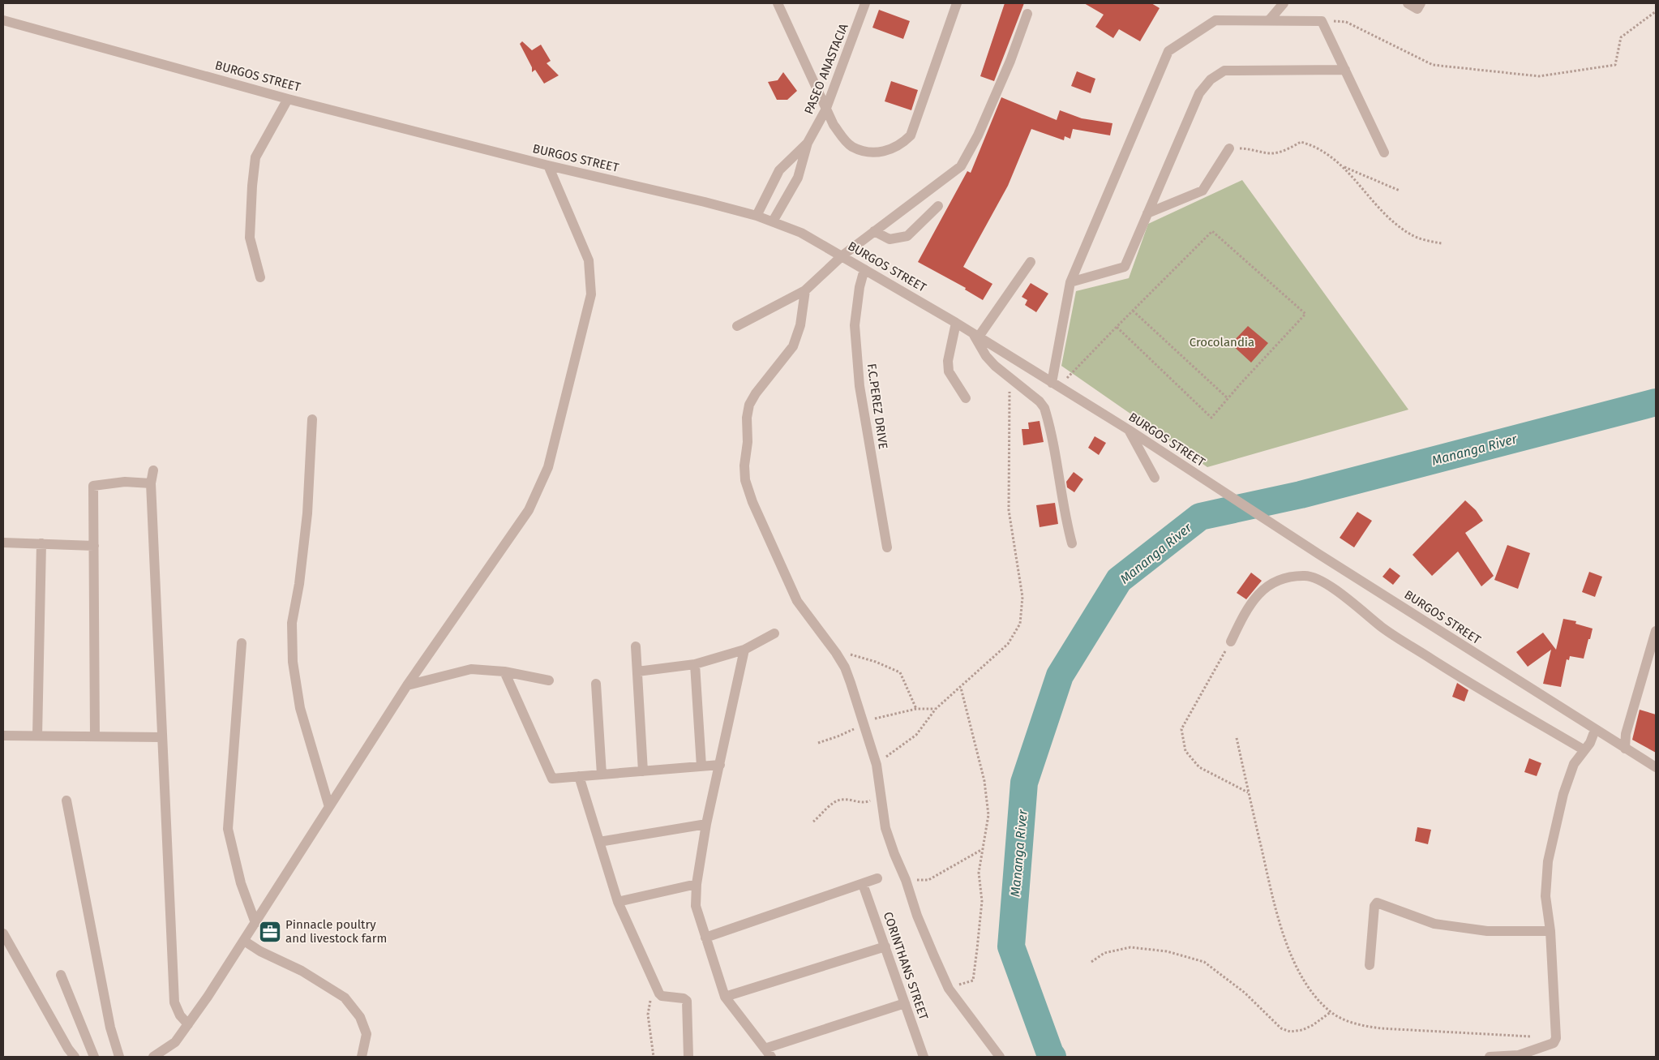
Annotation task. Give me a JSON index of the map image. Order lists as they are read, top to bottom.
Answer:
{
  "streets": {
    "street": [
      "PASEO ANASTACIA",
      "BURGOS STREET",
      "F.C.PEREZ DRIVE",
      "CORINTHANS STREET"
    ]
  },
  "crossings": [
    ["PASEO ANASTACIA", "BURGOS STREET"],
    ["BURGOS STREET", "F.C.PEREZ DRIVE"]
  ],
  "water": ["Mananga River"],
  "parks": ["Crocolandia"],
  "places": {
    "office": ["Pinnacle poultry and livestock farm"]
  }
}
